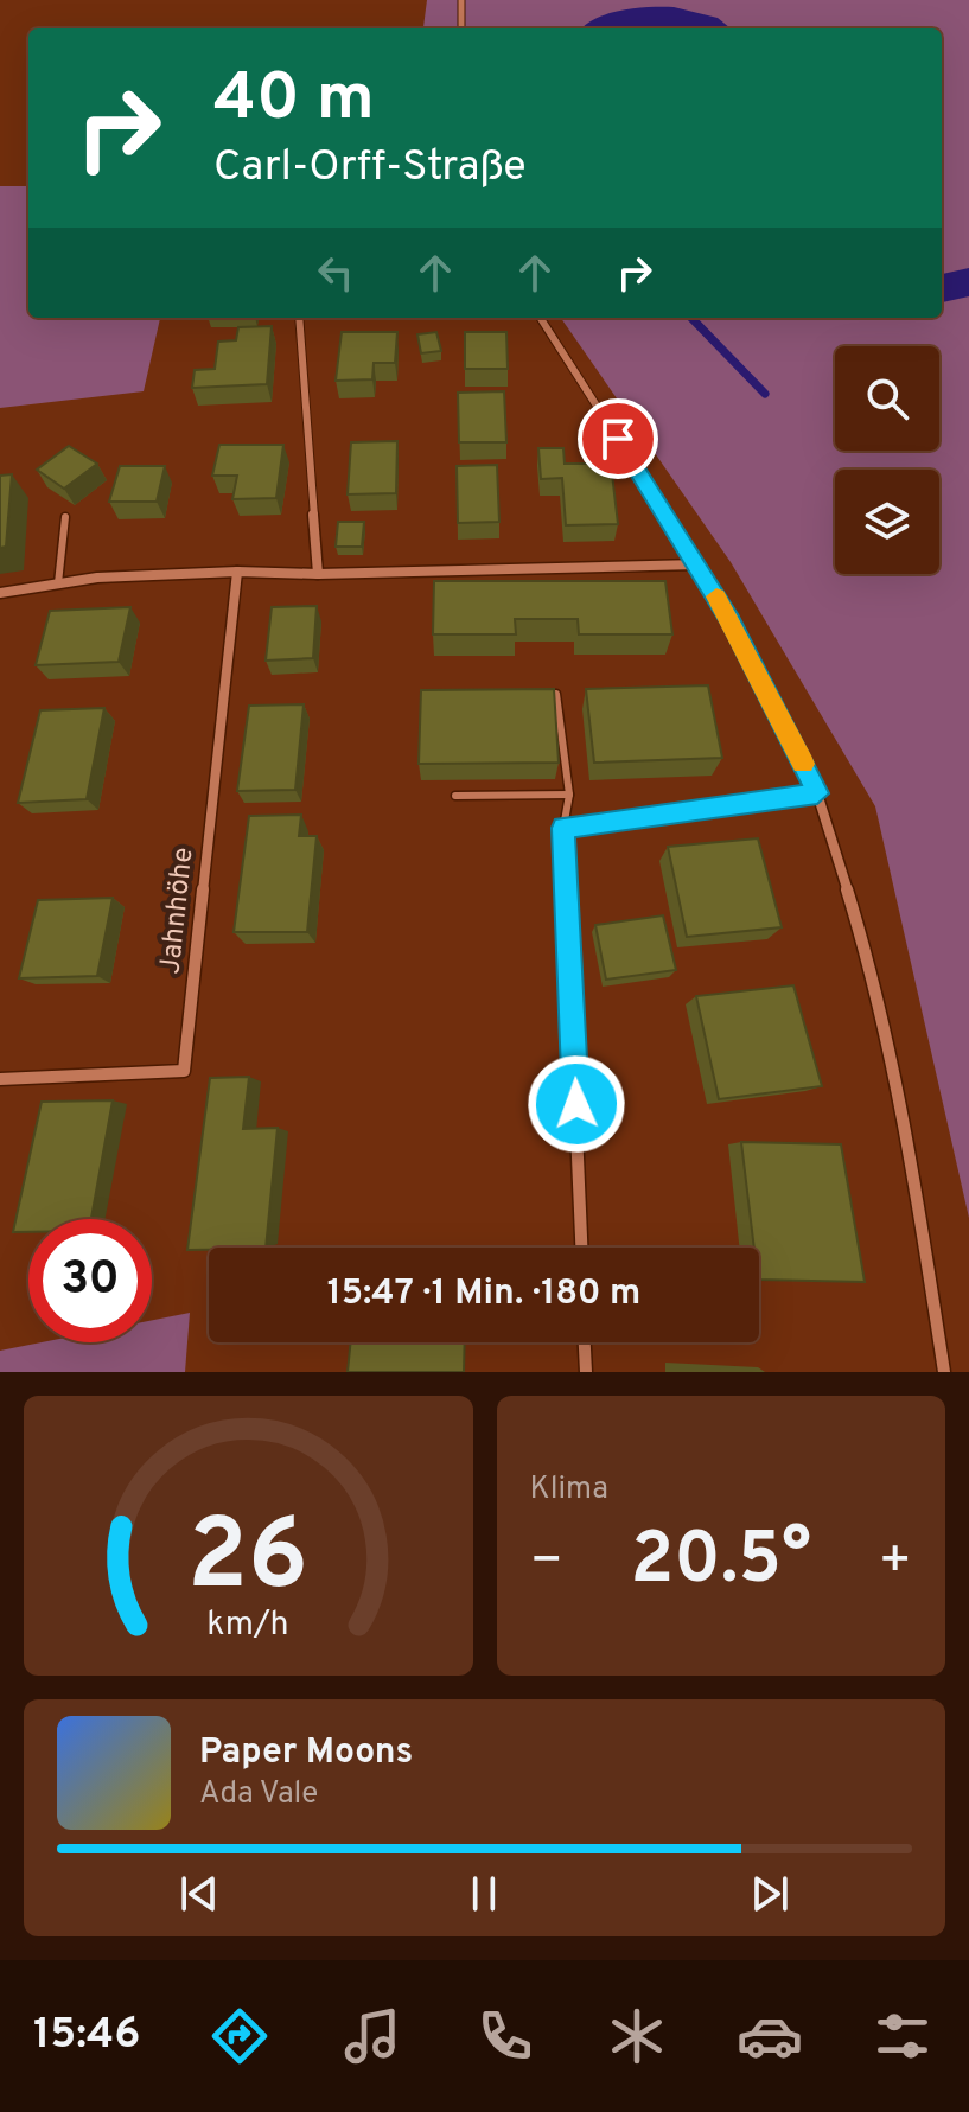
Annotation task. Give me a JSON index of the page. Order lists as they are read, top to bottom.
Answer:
{
  "streets": {
    "street": ["Jahnhöhe"]
  },
  "page": {
    "turn": ["40 m", "Carl-Orff-Straße"],
    "limit": "30",
    "trip": "15:47 · 1 Min. · 180 m",
    "tile": "Klima",
    "heat": ["−", "20.5°", "+"],
    "song": ["Paper Moons", "Ada Vale"],
    "tabs": "15:46",
    "gauge": ["26", "km/h"]
  }
}
